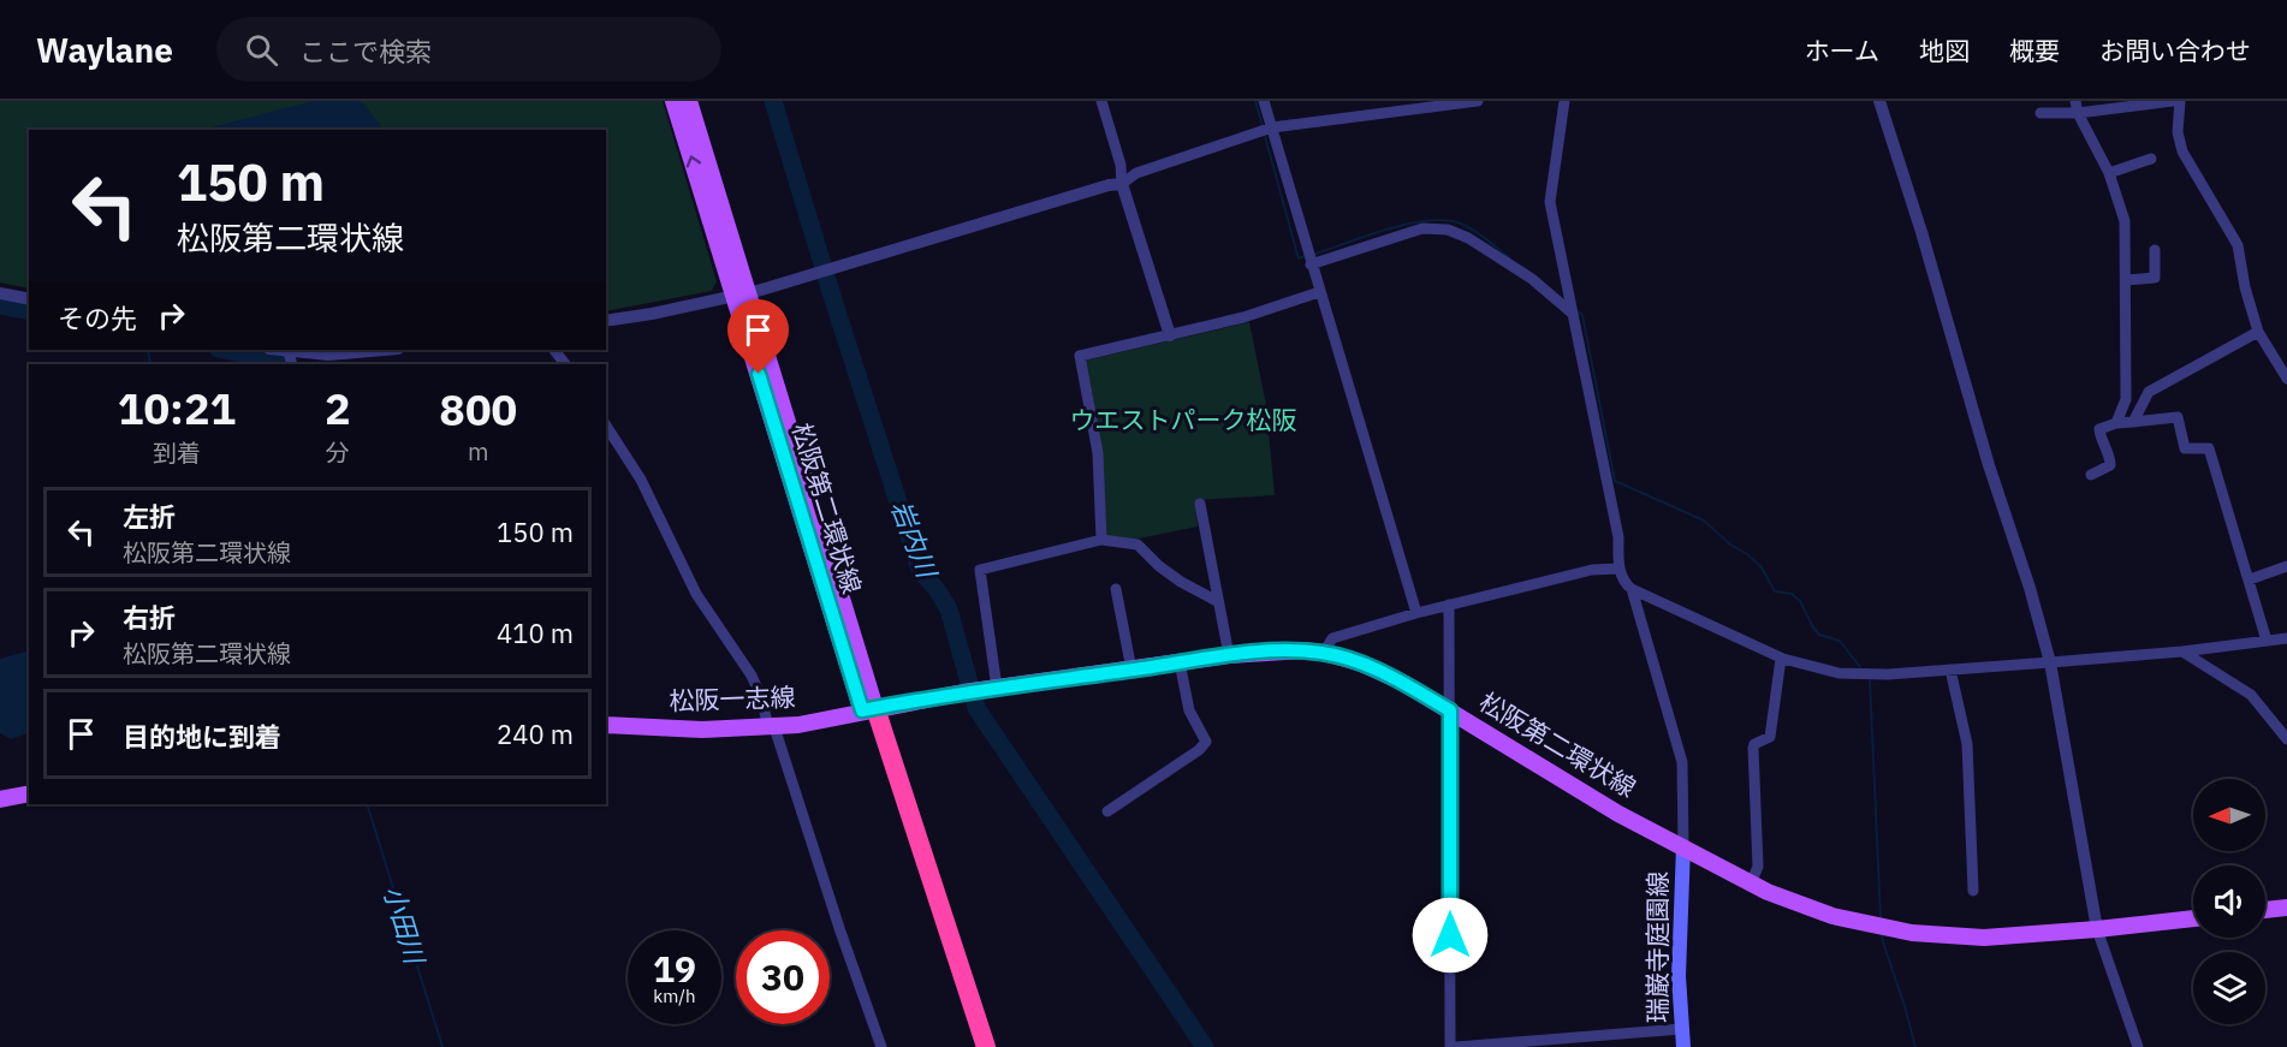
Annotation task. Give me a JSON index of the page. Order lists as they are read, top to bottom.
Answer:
{
  "streets": {
    "main road": ["松阪第二環状線", "松阪一志線", "瑞巌寺庭園線"]
  },
  "crossings": [
    ["松阪第二環状線", "松阪一志線"],
    ["松阪第二環状線", "瑞巌寺庭園線"]
  ],
  "water": ["岩内川", "小田川"],
  "parks": ["ウエストパーク松阪"],
  "north": "left",
  "page": {
    "header": "Waylane",
    "search": "ここで検索",
    "nav": [
      "ホーム",
      "地図",
      "概要",
      "お問い合わせ"
    ],
    "turn": ["150 m", "松阪第二環状線"],
    "then": "その先",
    "eta": [
      "10:21",
      "到着",
      "2",
      "分",
      "800",
      "m"
    ],
    "list": [
      {
        "name": "左折",
        "note": "松阪第二環状線",
        "value": "150 m"
      },
      {
        "name": "右折",
        "note": "松阪第二環状線",
        "value": "410 m"
      },
      {
        "name": "目的地に到着",
        "value": "240 m"
      }
    ],
    "speed": "19 km/h",
    "limit": "30"
  }
}
